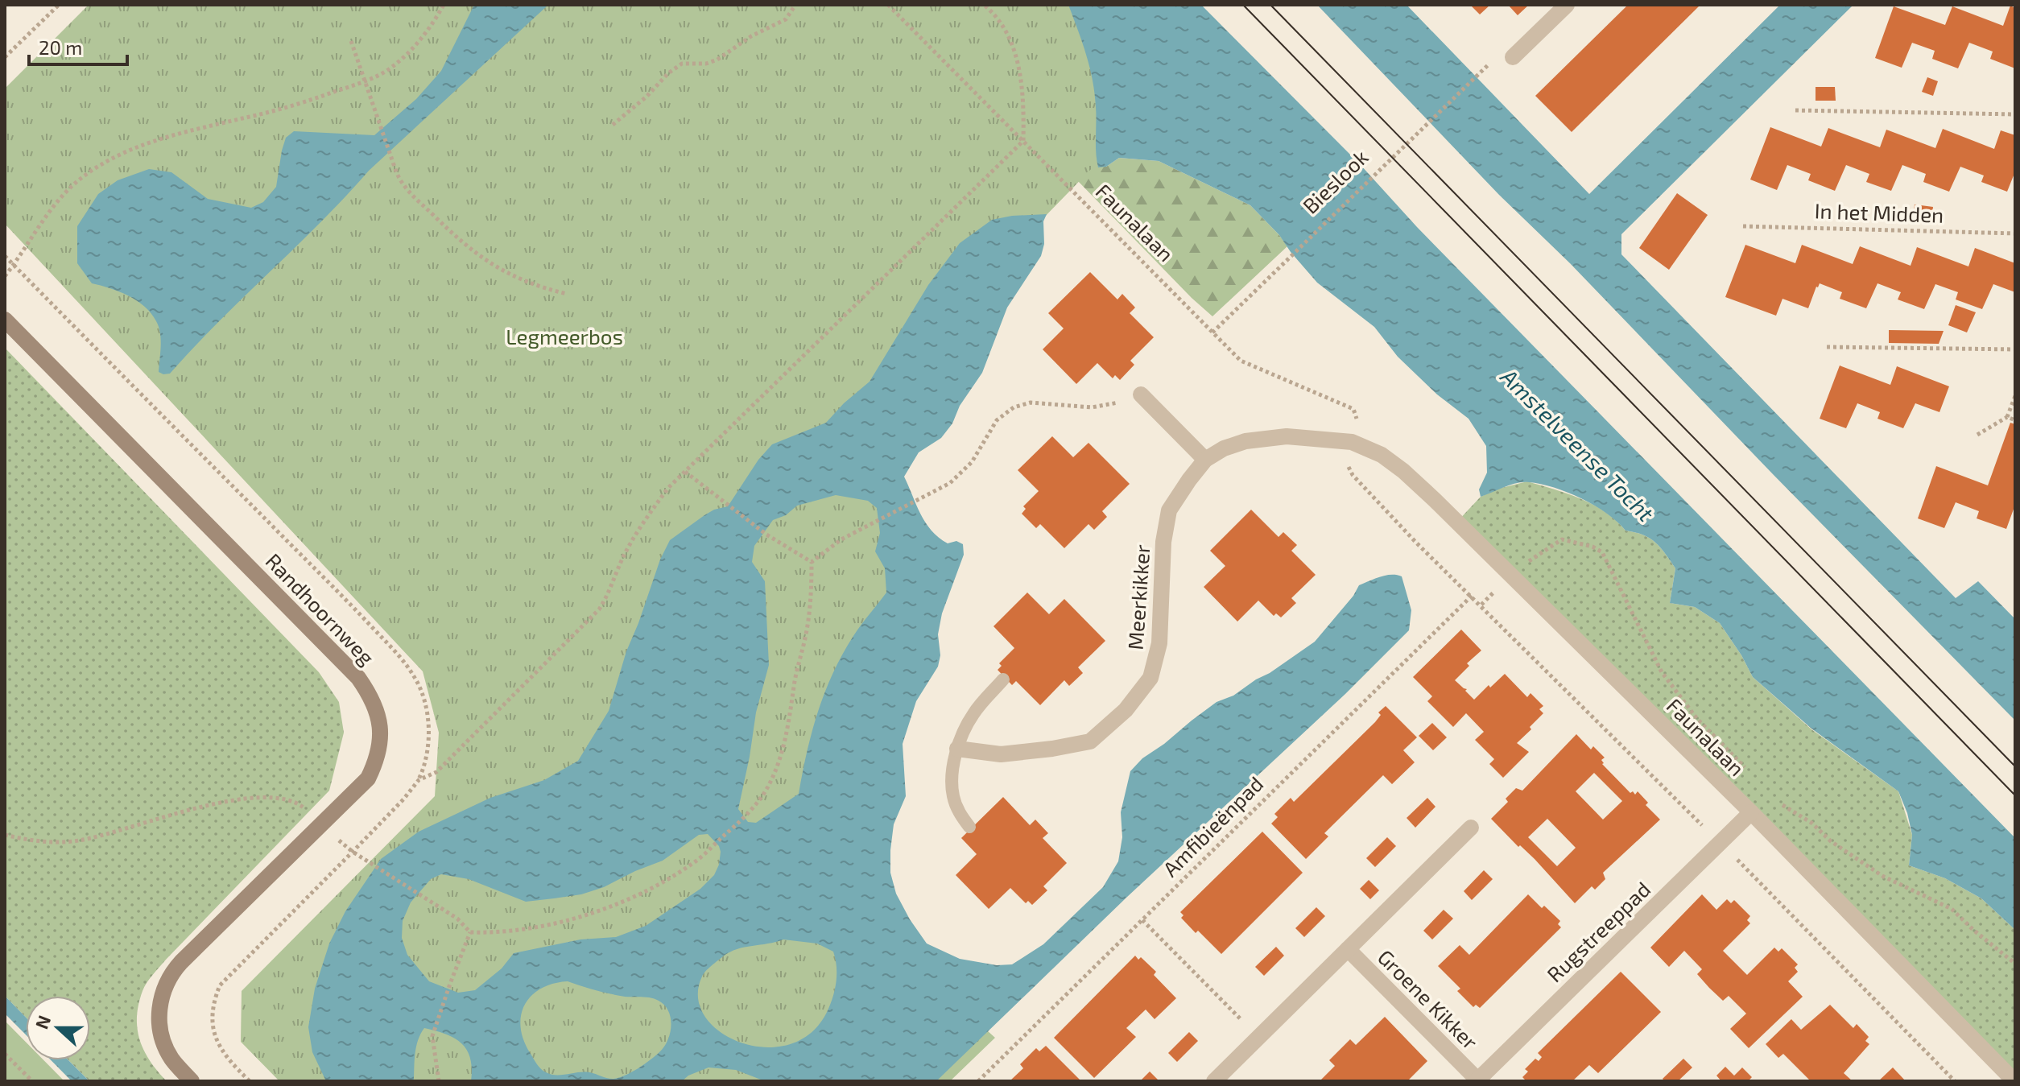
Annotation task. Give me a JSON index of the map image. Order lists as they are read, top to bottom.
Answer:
{
  "streets": {
    "street": [
      "Faunalaan",
      "Meerkikker",
      "Randhoornweg",
      "Rugstreeppad",
      "Groene Kikker"
    ],
    "path": ["Bieslook", "In het Midden", "Amfibieënpad"]
  },
  "crossings": [
    ["Bieslook", "Faunalaan"],
    ["Faunalaan", "Meerkikker"],
    ["Faunalaan", "Amfibieënpad"],
    ["Faunalaan", "Rugstreeppad"],
    ["Rugstreeppad", "Groene Kikker"]
  ],
  "water": ["Amstelveense Tocht"],
  "parks": ["Legmeerbos"],
  "scale_bar": "20 m",
  "north": "left"
}
